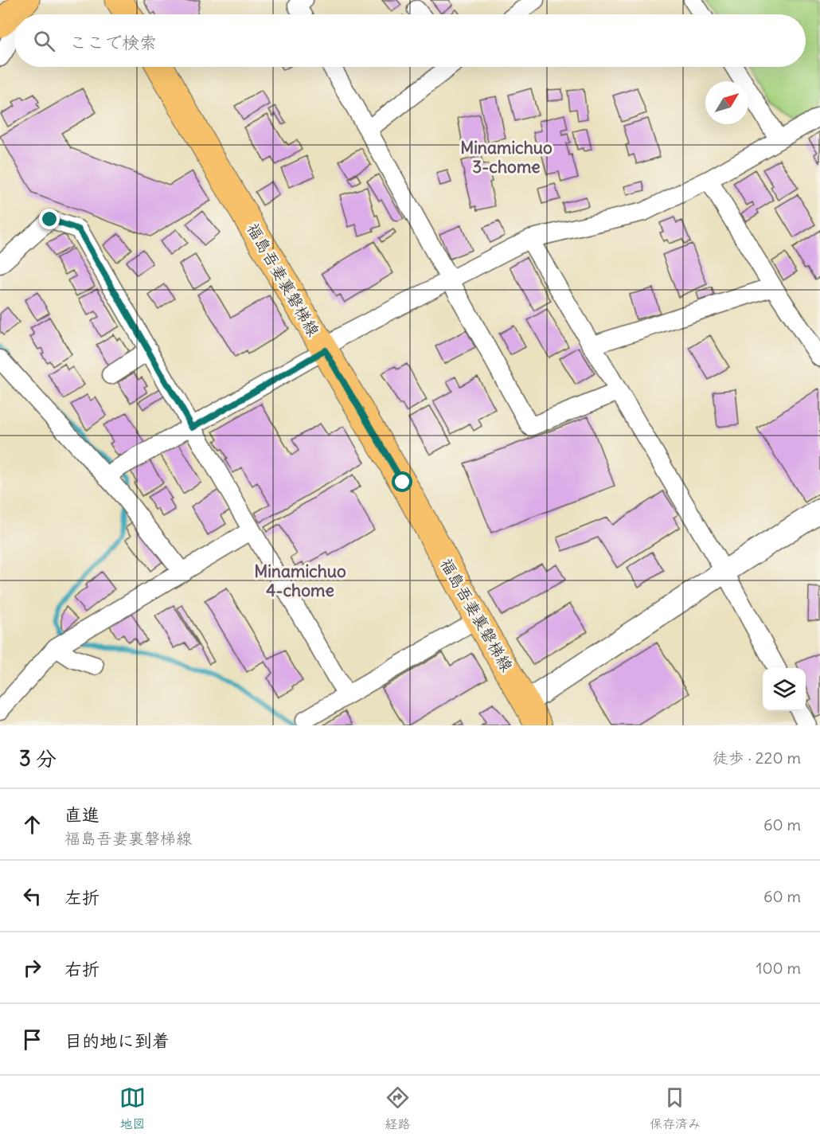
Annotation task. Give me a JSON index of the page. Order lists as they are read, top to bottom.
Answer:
{
  "streets": {
    "main road": ["福島吾妻裏磐梯線"]
  },
  "districts": ["Minamichuo 3-chome", "Minamichuo 4-chome"],
  "north": "top right",
  "page": {
    "search": "ここで検索",
    "heading": ["3 分", "徒歩 · 220 m"],
    "list": [
      ["直進", "福島吾妻裏磐梯線", "60 m"],
      ["左折", "60 m"],
      ["右折", "100 m"],
      "目的地に到着"
    ],
    "nav": ["地図", "経路", "保存済み"]
  }
}
